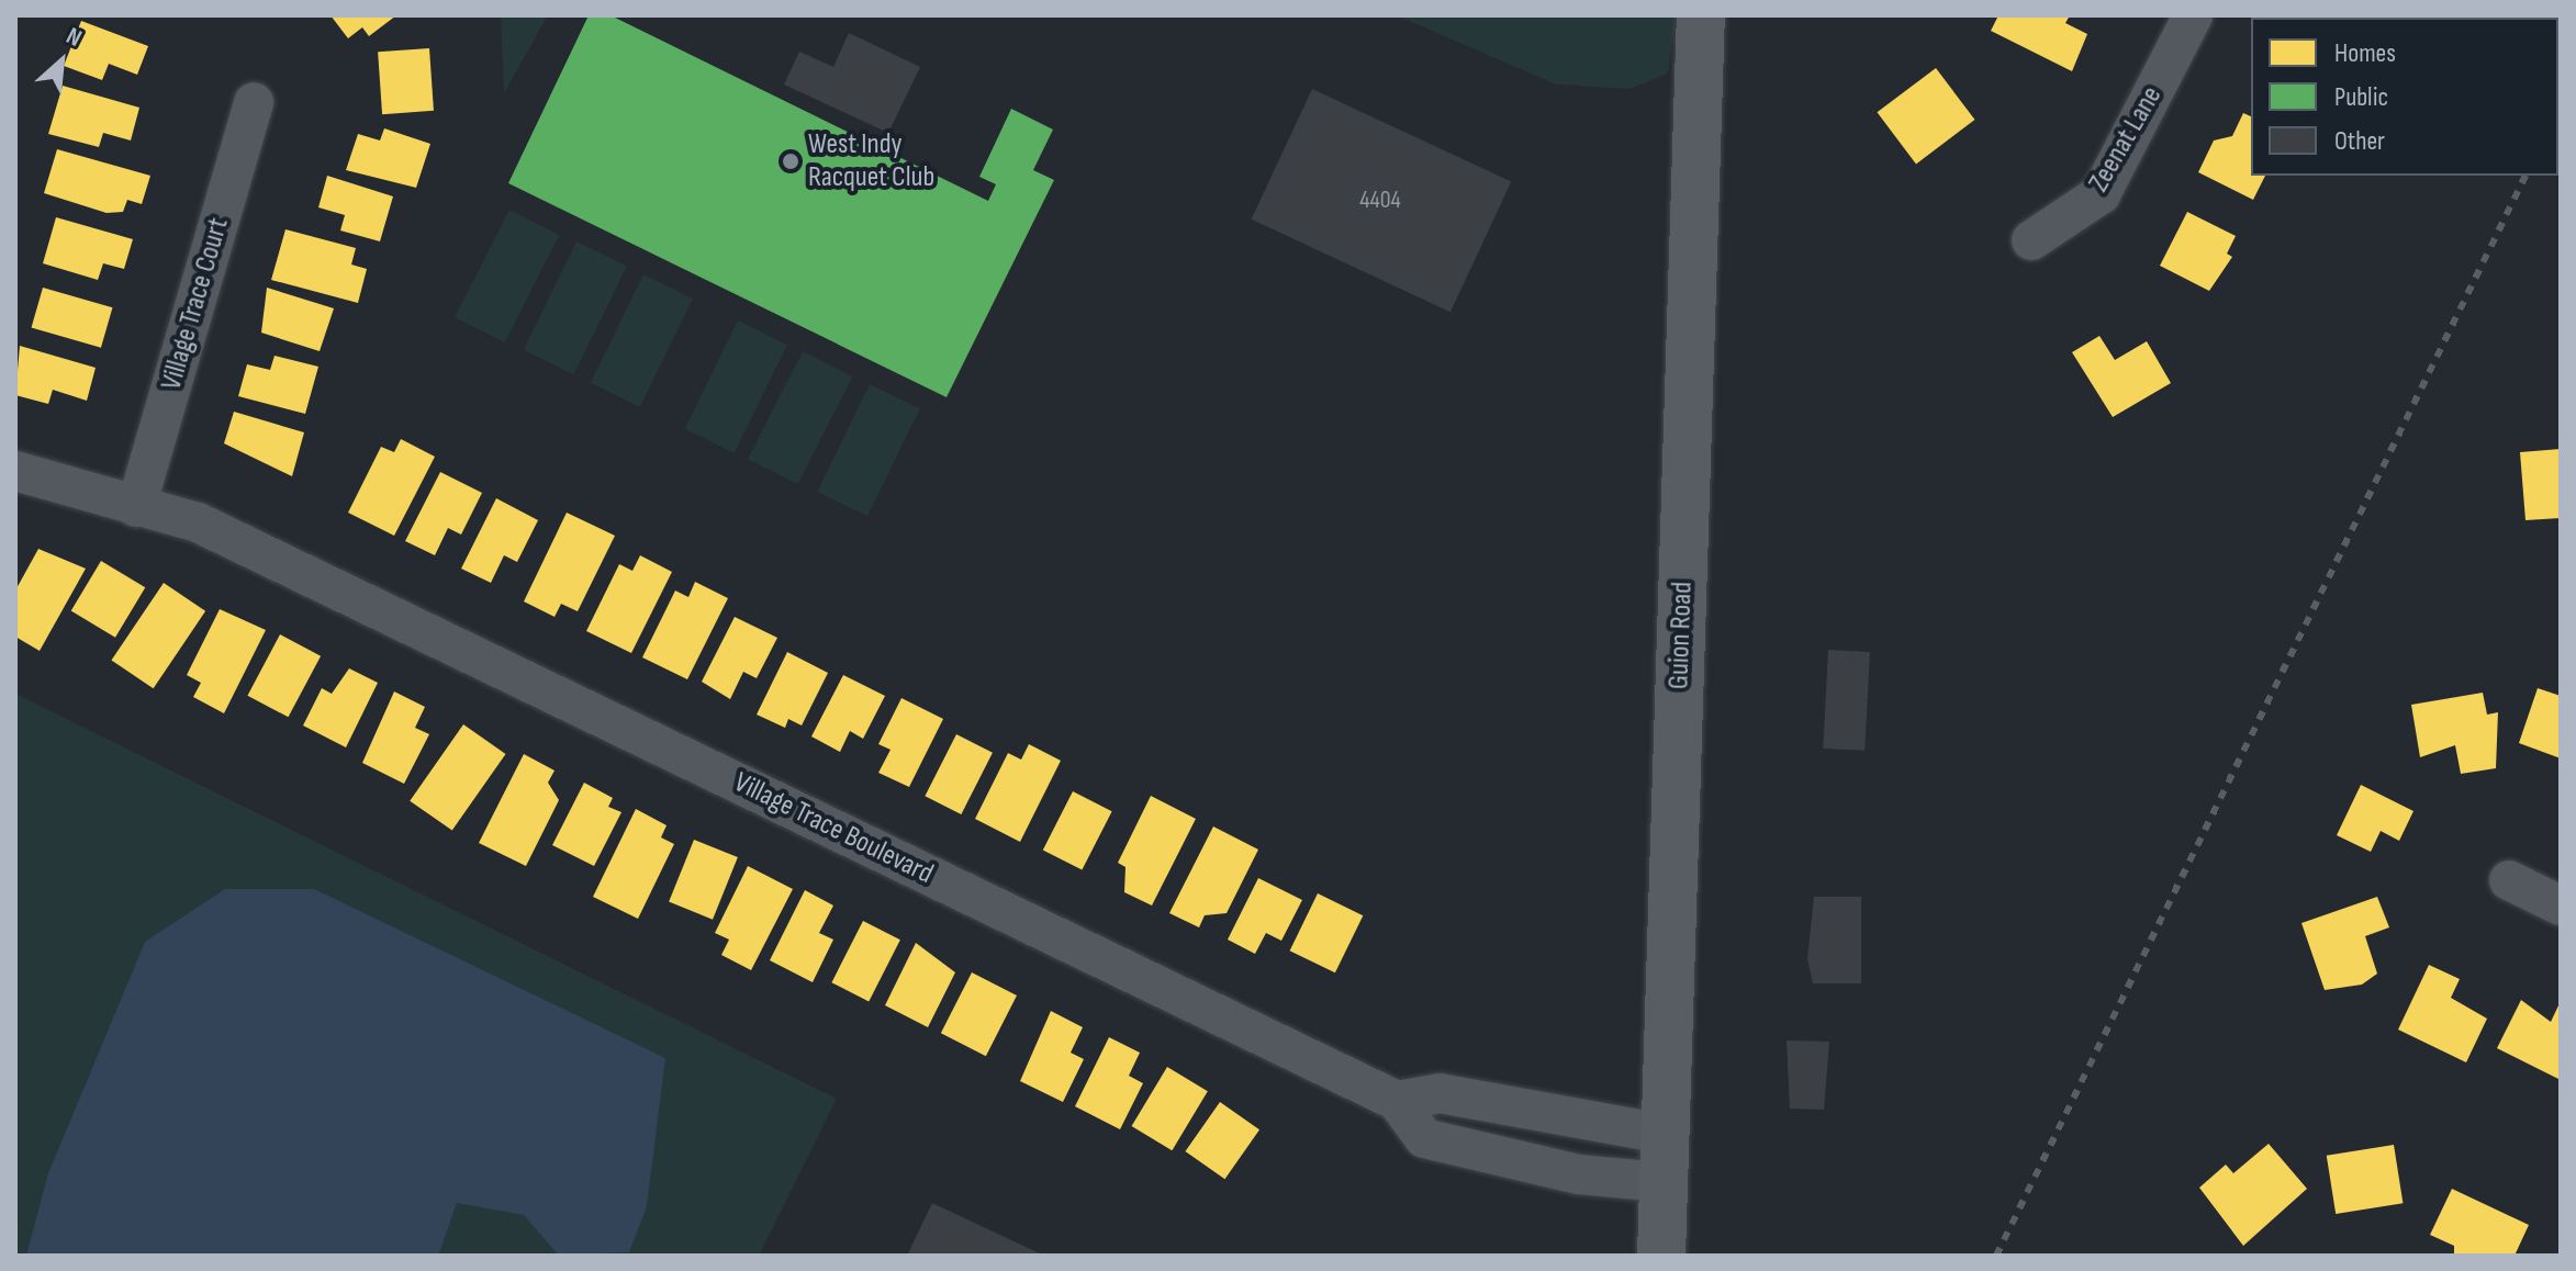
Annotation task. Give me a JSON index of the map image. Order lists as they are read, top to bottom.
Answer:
{
  "streets": {
    "street": [
      "Zeenat Lane",
      "Village Trace Court",
      "Guion Road",
      "Village Trace Boulevard"
    ]
  },
  "crossings": [
    ["Village Trace Court", "Village Trace Boulevard"]
  ],
  "places": ["West Indy Racquet Club"],
  "house_numbers": ["4404"],
  "legend": ["Homes", "Public", "Other"],
  "north": "top right"
}
